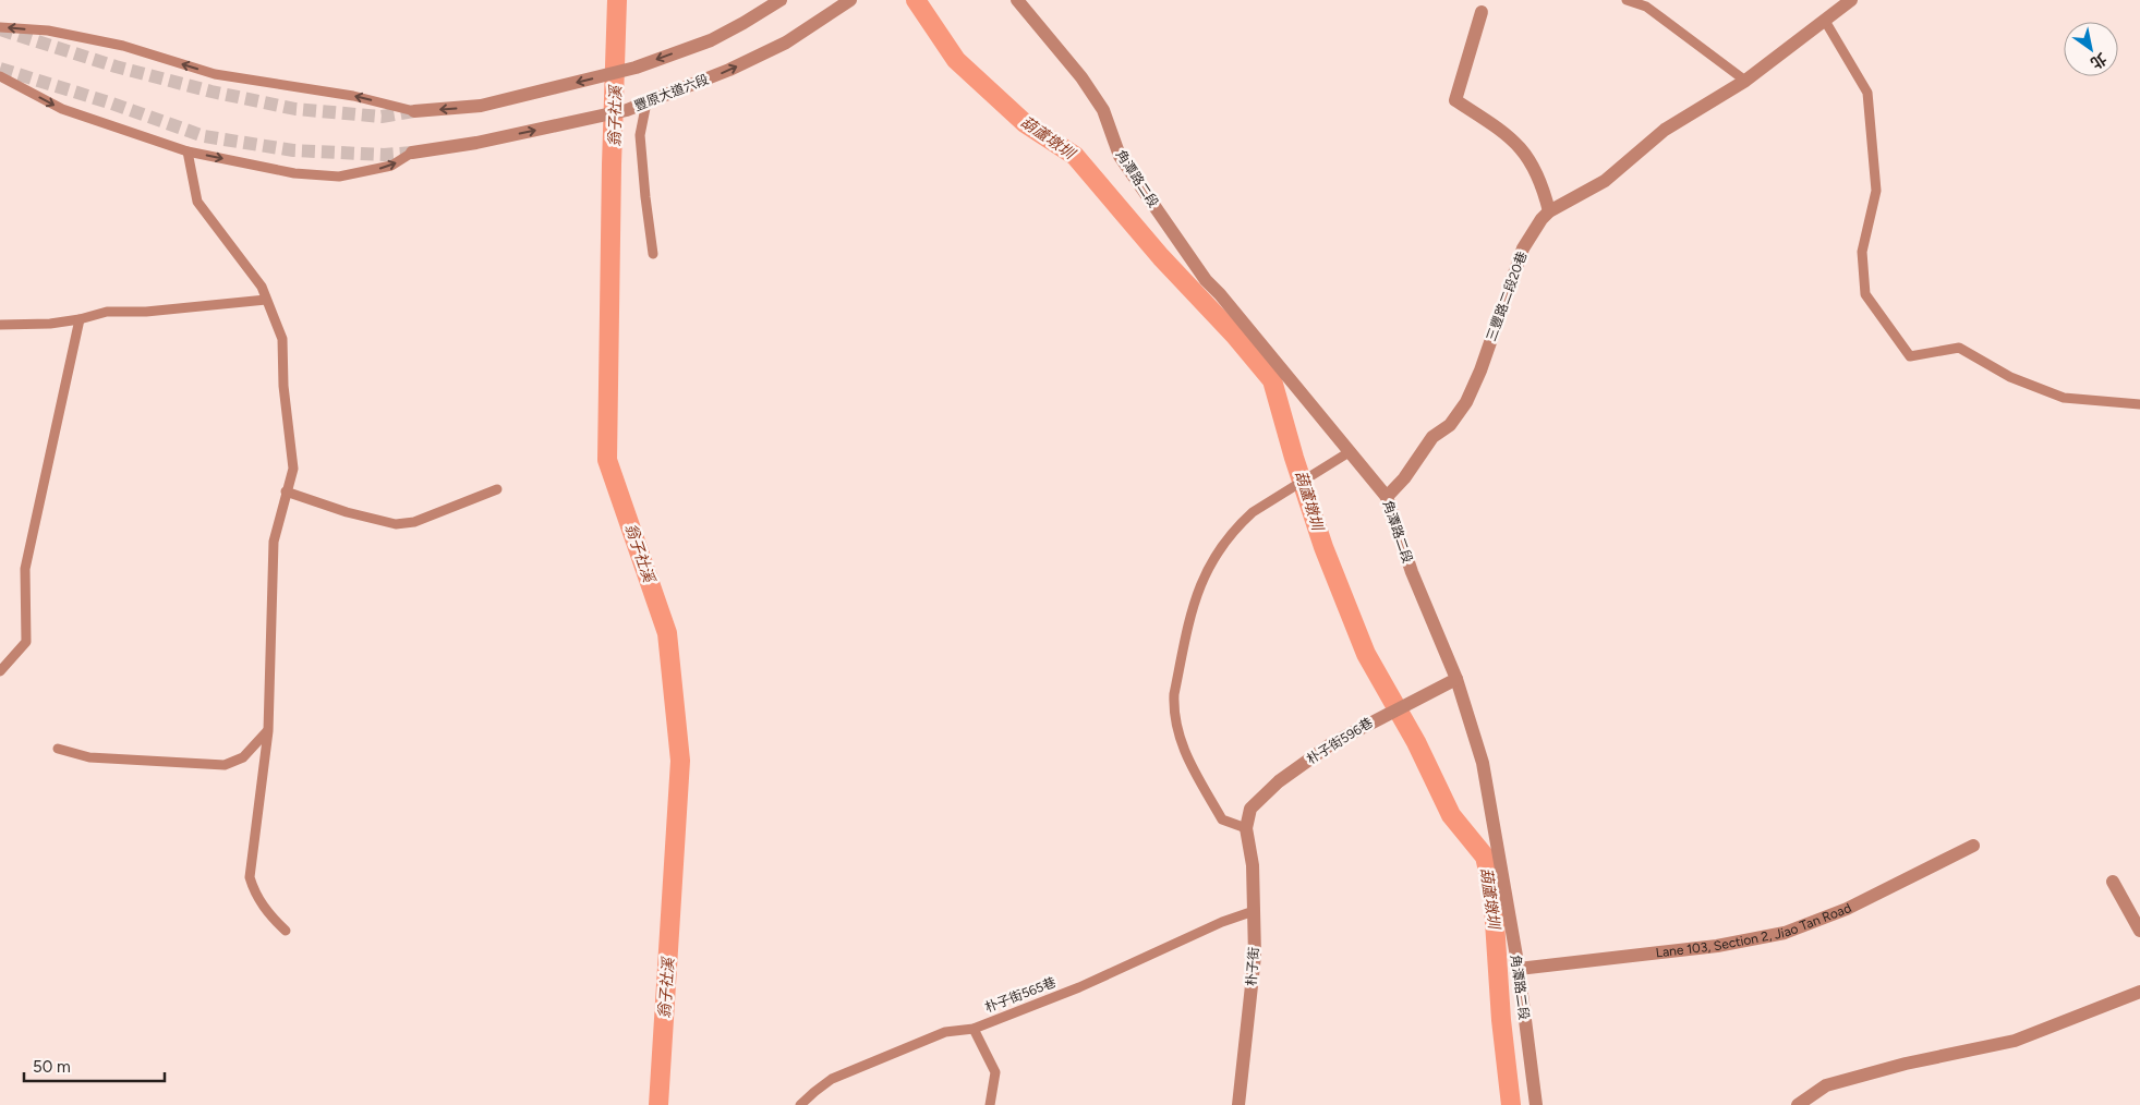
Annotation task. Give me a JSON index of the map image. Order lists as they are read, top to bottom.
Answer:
{
  "streets": {
    "street": [
      "豐原大道六段",
      "角潭路二段",
      "三豐路二段20巷",
      "朴子街596巷",
      "Lane 103, Section 2, Jiao Tan Road",
      "朴子街"
    ],
    "lane": ["朴子街565巷"]
  },
  "crossings": [
    ["角潭路二段", "三豐路二段20巷"],
    ["角潭路二段", "朴子街596巷"],
    ["角潭路二段", "Lane 103, Section 2, Jiao Tan Road"],
    ["朴子街596巷", "朴子街"],
    ["朴子街", "朴子街565巷"]
  ],
  "water": ["翁子社溪", "葫蘆墩圳"],
  "scale_bar": "50 m",
  "north": "bottom right"
}
